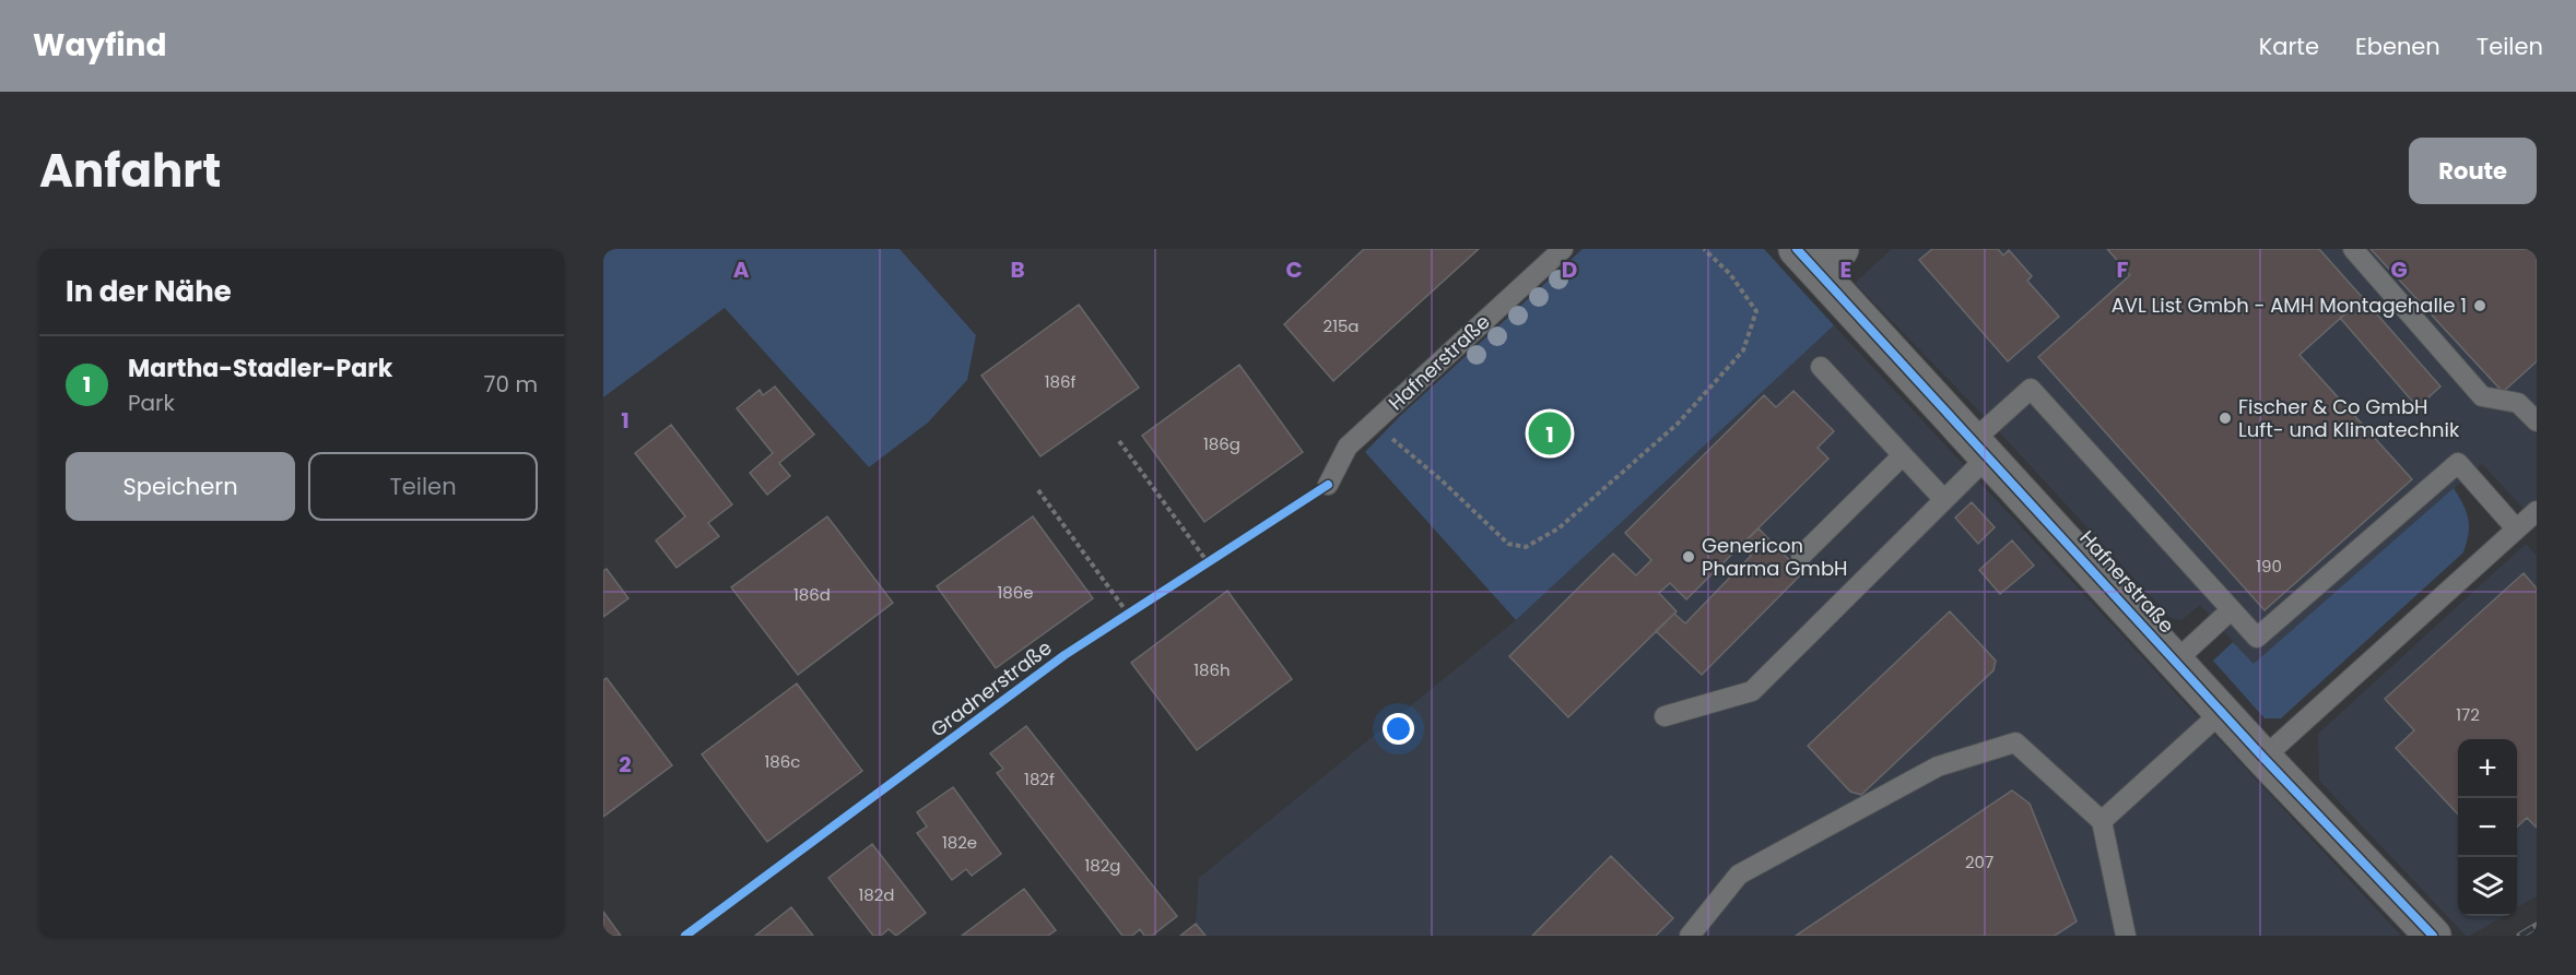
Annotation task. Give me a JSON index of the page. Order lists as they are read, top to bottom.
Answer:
{
  "streets": {
    "street": ["Hafnerstraße"],
    "cycle path": ["Gradnerstraße"]
  },
  "places": ["AVL List Gmbh - AMH Montagehalle 1", "Fischer & Co GmbH Luft- und Klimatechnik", "Genericon Pharma GmbH"],
  "house_numbers": [
    "215a",
    "186f",
    "186g",
    "190",
    "186e",
    "186d",
    "186h",
    "172",
    "186c",
    "182f",
    "182e",
    "207",
    "182g",
    "182d"
  ],
  "page": {
    "header": "Wayfind",
    "nav": ["Karte", "Ebenen", "Teilen"],
    "title": "Anfahrt",
    "buttons": [
      "Route",
      ["Speichern", "Teilen"]
    ],
    "heading": "In der Nähe",
    "list": [
      {
        "mark": "1",
        "name": "Martha-Stadler-Park",
        "note": "Park",
        "value": "70 m"
      }
    ],
    "pins": "1",
    "map_buttons": ["+", "−"]
  },
  "grid": {
    "columns": [
      "A",
      "B",
      "C",
      "D",
      "E",
      "F",
      "G"
    ],
    "rows": ["1", "2"]
  }
}
